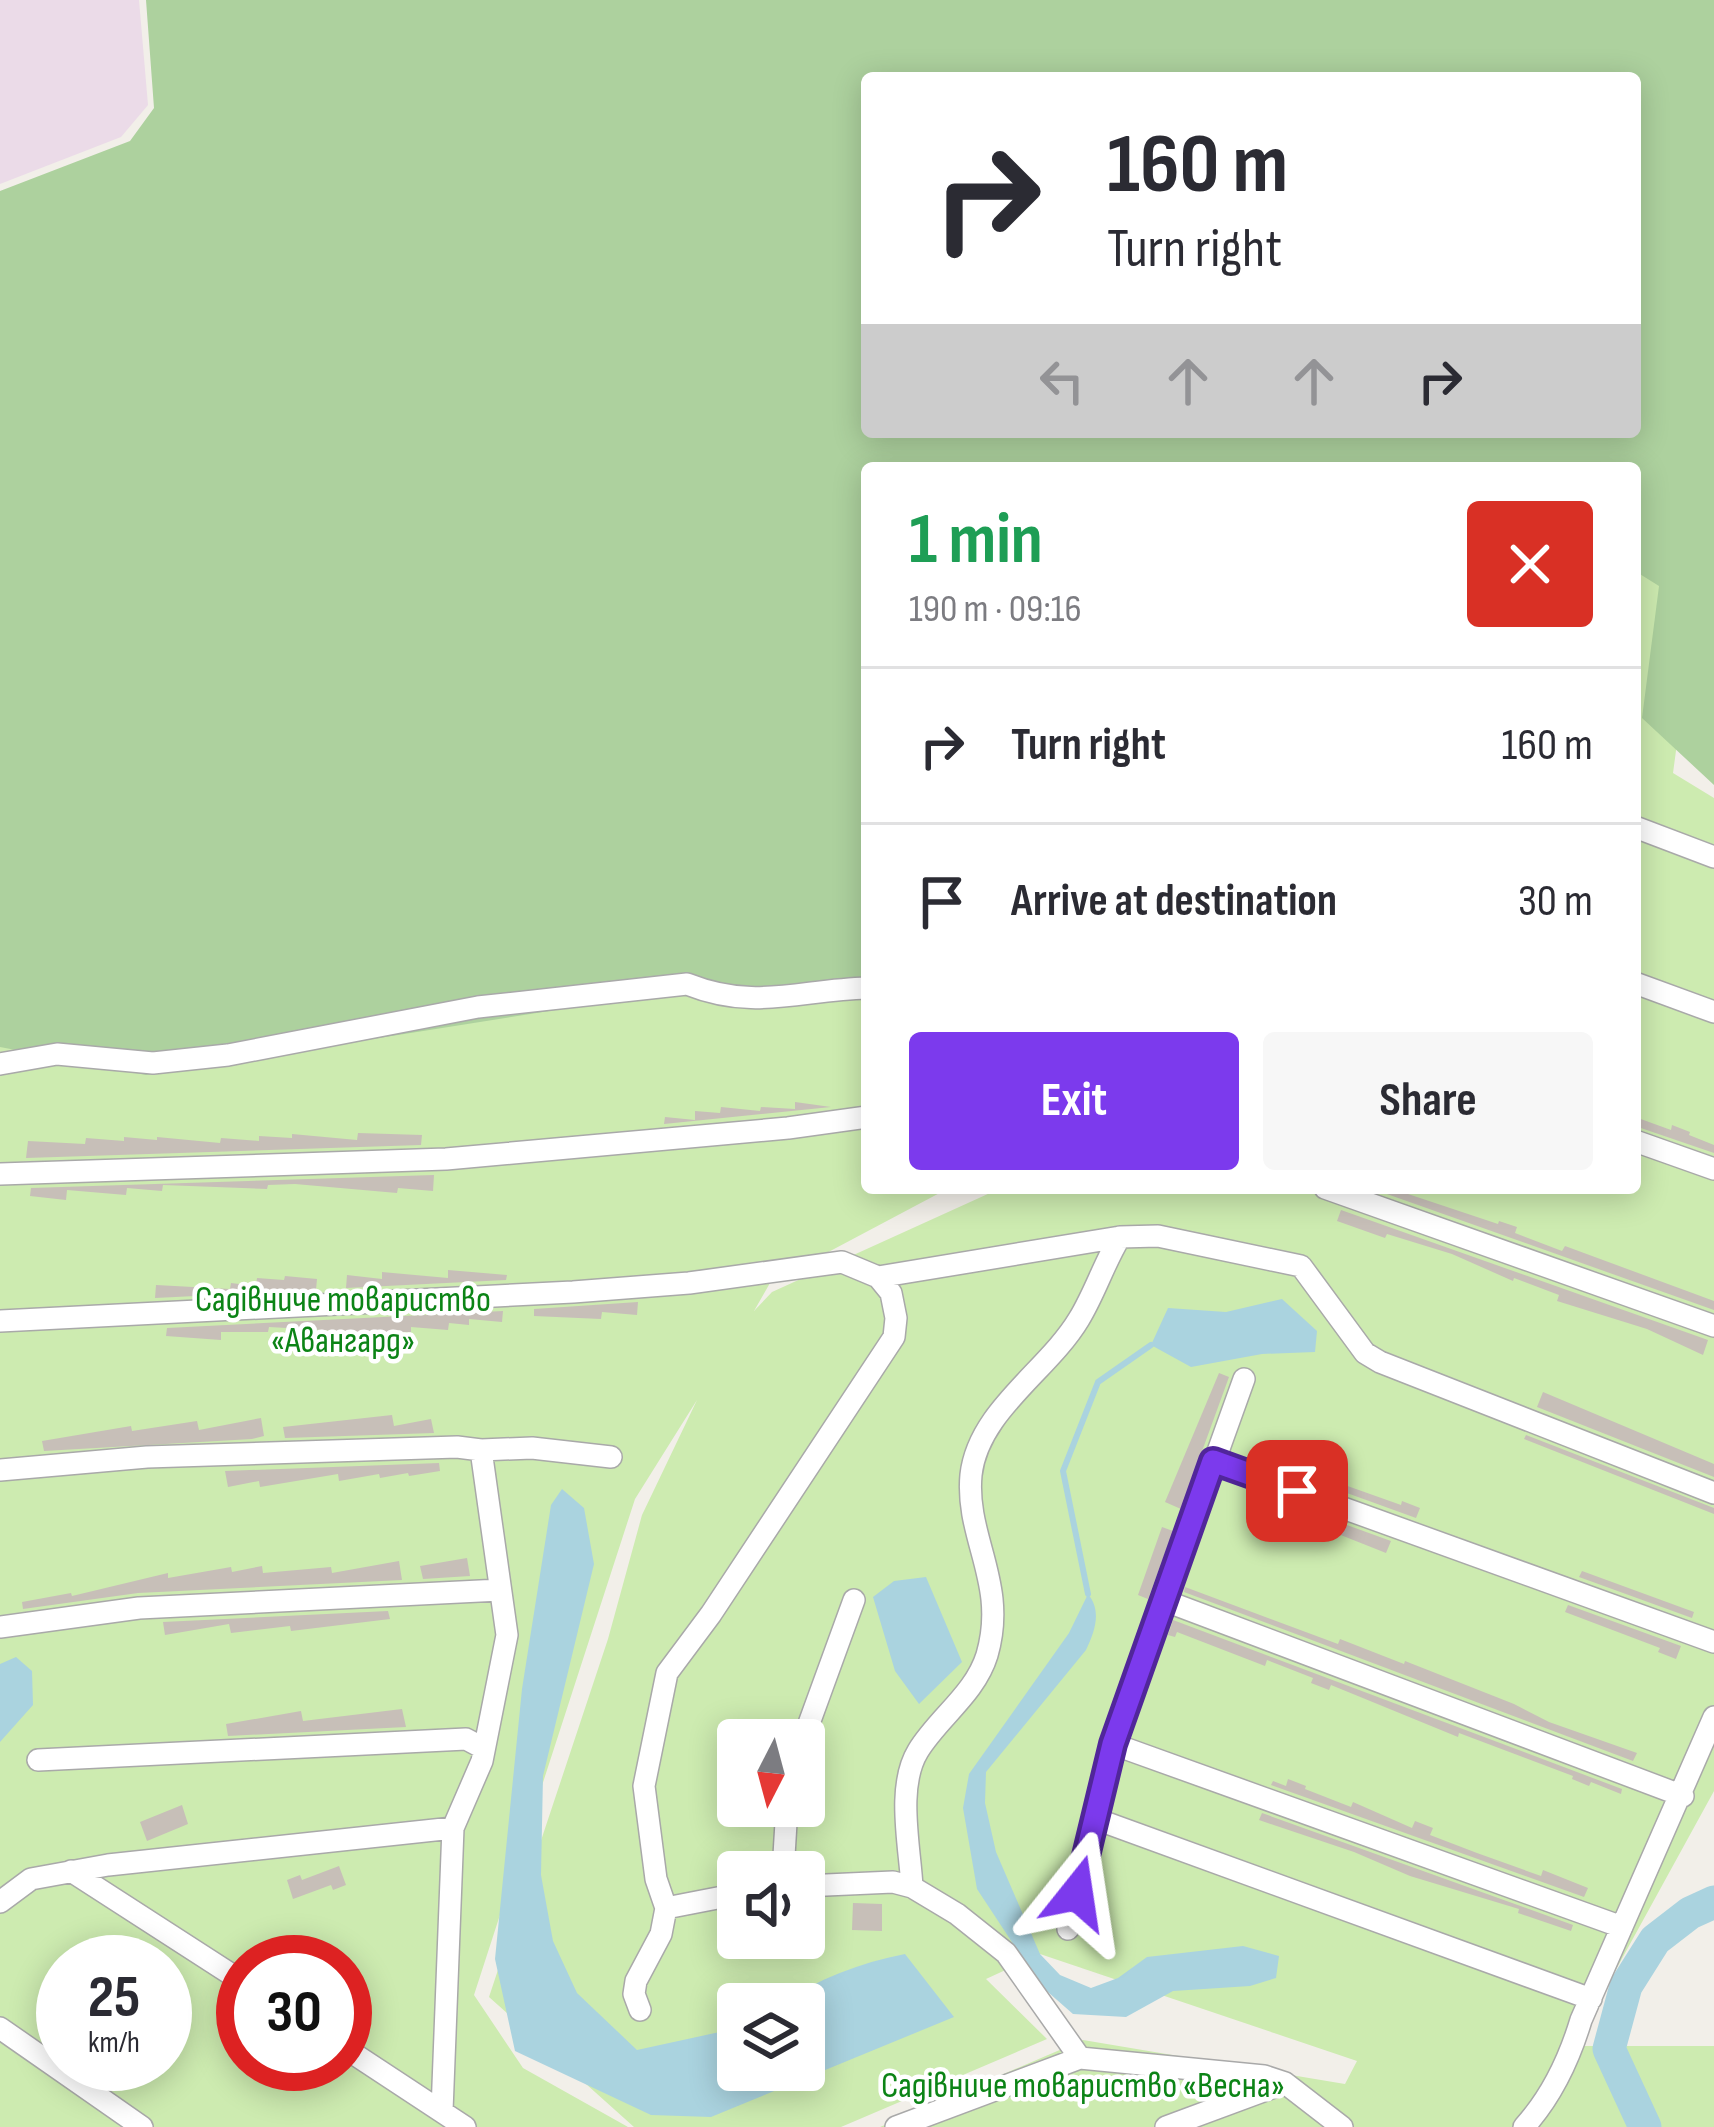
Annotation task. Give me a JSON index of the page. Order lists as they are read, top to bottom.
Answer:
{
  "parks": ["Садівниче товариство «Авангард»", "Садівниче товариство «Весна»"],
  "north": "bottom",
  "page": {
    "turn": ["160 m", "Turn right"],
    "heading": ["1 min", "190 m · 09:16"],
    "list": [
      {
        "name": "Turn right",
        "value": "160 m"
      },
      {
        "name": "Arrive at destination",
        "value": "30 m"
      }
    ],
    "buttons": ["Exit", "Share"],
    "speed": "25 km/h",
    "limit": "30"
  }
}
